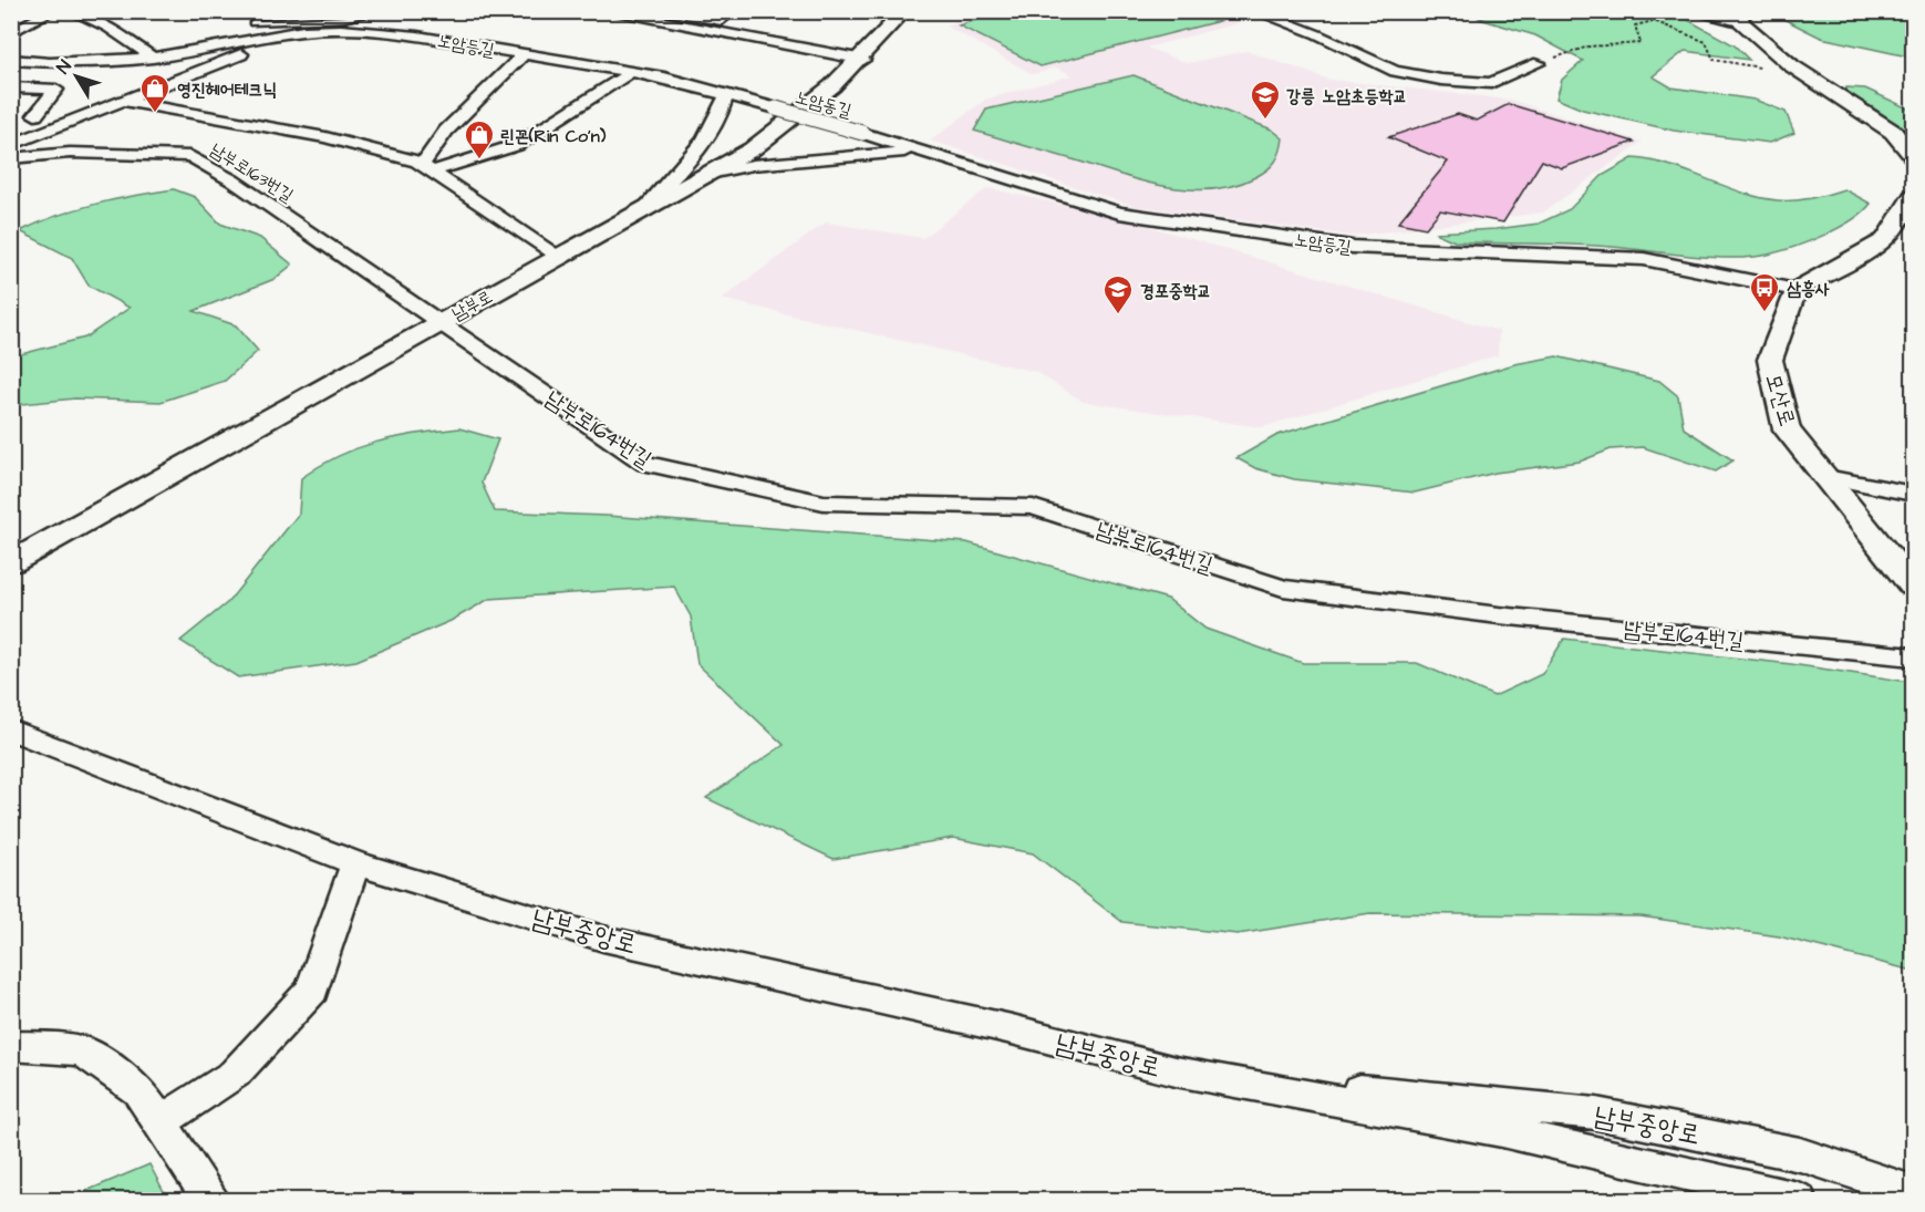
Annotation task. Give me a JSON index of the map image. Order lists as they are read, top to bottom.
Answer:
{
  "streets": {
    "street": [
      "노암등길",
      "노암동길",
      "남부로163번길",
      "남부로",
      "모산로",
      "남부로164번길",
      "남부중앙로"
    ]
  },
  "crossings": [
    ["노암등길", "노암동길"],
    ["노암등길", "모산로"],
    ["남부로163번길", "남부로"],
    ["남부로163번길", "남부로164번길"],
    ["남부로", "남부로164번길"]
  ],
  "places": {
    "shop": ["영진헤어테크닉", "린꼰(Rin Co'n)"],
    "school or university": ["강릉 노암초등학교", "경포중학교"],
    "bus stop": ["삼흥사"]
  },
  "north": "top left"
}
